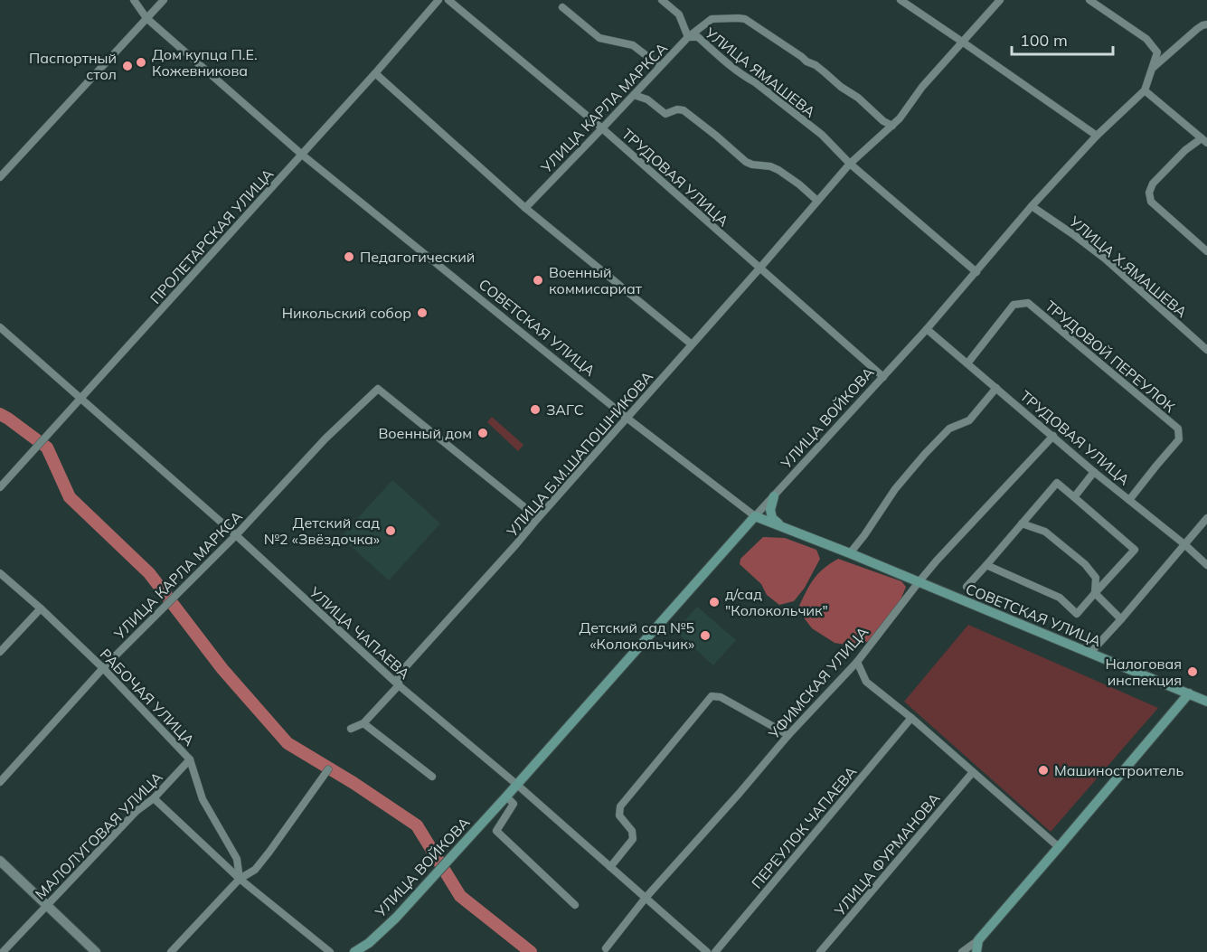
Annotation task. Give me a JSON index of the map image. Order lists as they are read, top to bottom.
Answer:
{
  "streets": {
    "main road": ["СОВЕТСКАЯ УЛИЦА", "УЛИЦА ВОЙКОВА"],
    "street": [
      "УЛИЦА ЯМАШЕВА",
      "УЛИЦА КАРЛА МАРКСА",
      "ТРУДОВАЯ УЛИЦА",
      "ПРОЛЕТАРСКАЯ УЛИЦА",
      "УЛИЦА Х.ЯМАШЕВА",
      "ТРУДОВОЙ ПЕРЕУЛОК",
      "УЛИЦА Б.М.ШАПОШНИКОВА",
      "УЛИЦА ЧАПАЕВА",
      "УФИМСКАЯ УЛИЦА",
      "РАБОЧАЯ УЛИЦА",
      "ПЕРЕУЛОК ЧАПАЕВА",
      "МАЛОЛУГОВАЯ УЛИЦА",
      "УЛИЦА ФУРМАНОВА"
    ]
  },
  "crossings": [
    ["УЛИЦА ЯМАШЕВА", "УЛИЦА КАРЛА МАРКСА"],
    ["УЛИЦА ЯМАШЕВА", "УЛИЦА Б.М.ШАПОШНИКОВА"],
    ["УЛИЦА КАРЛА МАРКСА", "ТРУДОВАЯ УЛИЦА"],
    ["УЛИЦА КАРЛА МАРКСА", "УЛИЦА Б.М.ШАПОШНИКОВА"],
    ["УЛИЦА КАРЛА МАРКСА", "УЛИЦА ЧАПАЕВА"],
    ["УЛИЦА КАРЛА МАРКСА", "РАБОЧАЯ УЛИЦА"],
    ["ТРУДОВАЯ УЛИЦА", "ТРУДОВОЙ ПЕРЕУЛОК"],
    ["ТРУДОВАЯ УЛИЦА", "УЛИЦА ВОЙКОВА"],
    ["ТРУДОВАЯ УЛИЦА", "УЛИЦА Б.М.ШАПОШНИКОВА"],
    ["ТРУДОВАЯ УЛИЦА", "УФИМСКАЯ УЛИЦА"],
    ["ПРОЛЕТАРСКАЯ УЛИЦА", "СОВЕТСКАЯ УЛИЦА"],
    ["ПРОЛЕТАРСКАЯ УЛИЦА", "УЛИЦА ЧАПАЕВА"],
    ["УЛИЦА Х.ЯМАШЕВА", "УЛИЦА ВОЙКОВА"],
    ["СОВЕТСКАЯ УЛИЦА", "УЛИЦА ВОЙКОВА"],
    ["СОВЕТСКАЯ УЛИЦА", "УЛИЦА Б.М.ШАПОШНИКОВА"],
    ["СОВЕТСКАЯ УЛИЦА", "УФИМСКАЯ УЛИЦА"],
    ["УЛИЦА ВОЙКОВА", "УЛИЦА ЧАПАЕВА"],
    ["УЛИЦА Б.М.ШАПОШНИКОВА", "УЛИЦА ЧАПАЕВА"],
    ["УЛИЦА ЧАПАЕВА", "УФИМСКАЯ УЛИЦА"],
    ["РАБОЧАЯ УЛИЦА", "МАЛОЛУГОВАЯ УЛИЦА"]
  ],
  "places": [
    "Дом купца П.Е. Кожевникова",
    "Паспортный стол",
    "Педагогический",
    "Военный коммисариат",
    "Никольский собор",
    "ЗАГС",
    "Военный дом",
    "Детский сад №2 «Звёздочка»",
    "д/сад \"Колокольчик\"",
    "Детский сад №5 «Колокольчик»",
    "Налоговая инспекция",
    "Машиностроитель"
  ],
  "scale_bar": "100 m"
}
